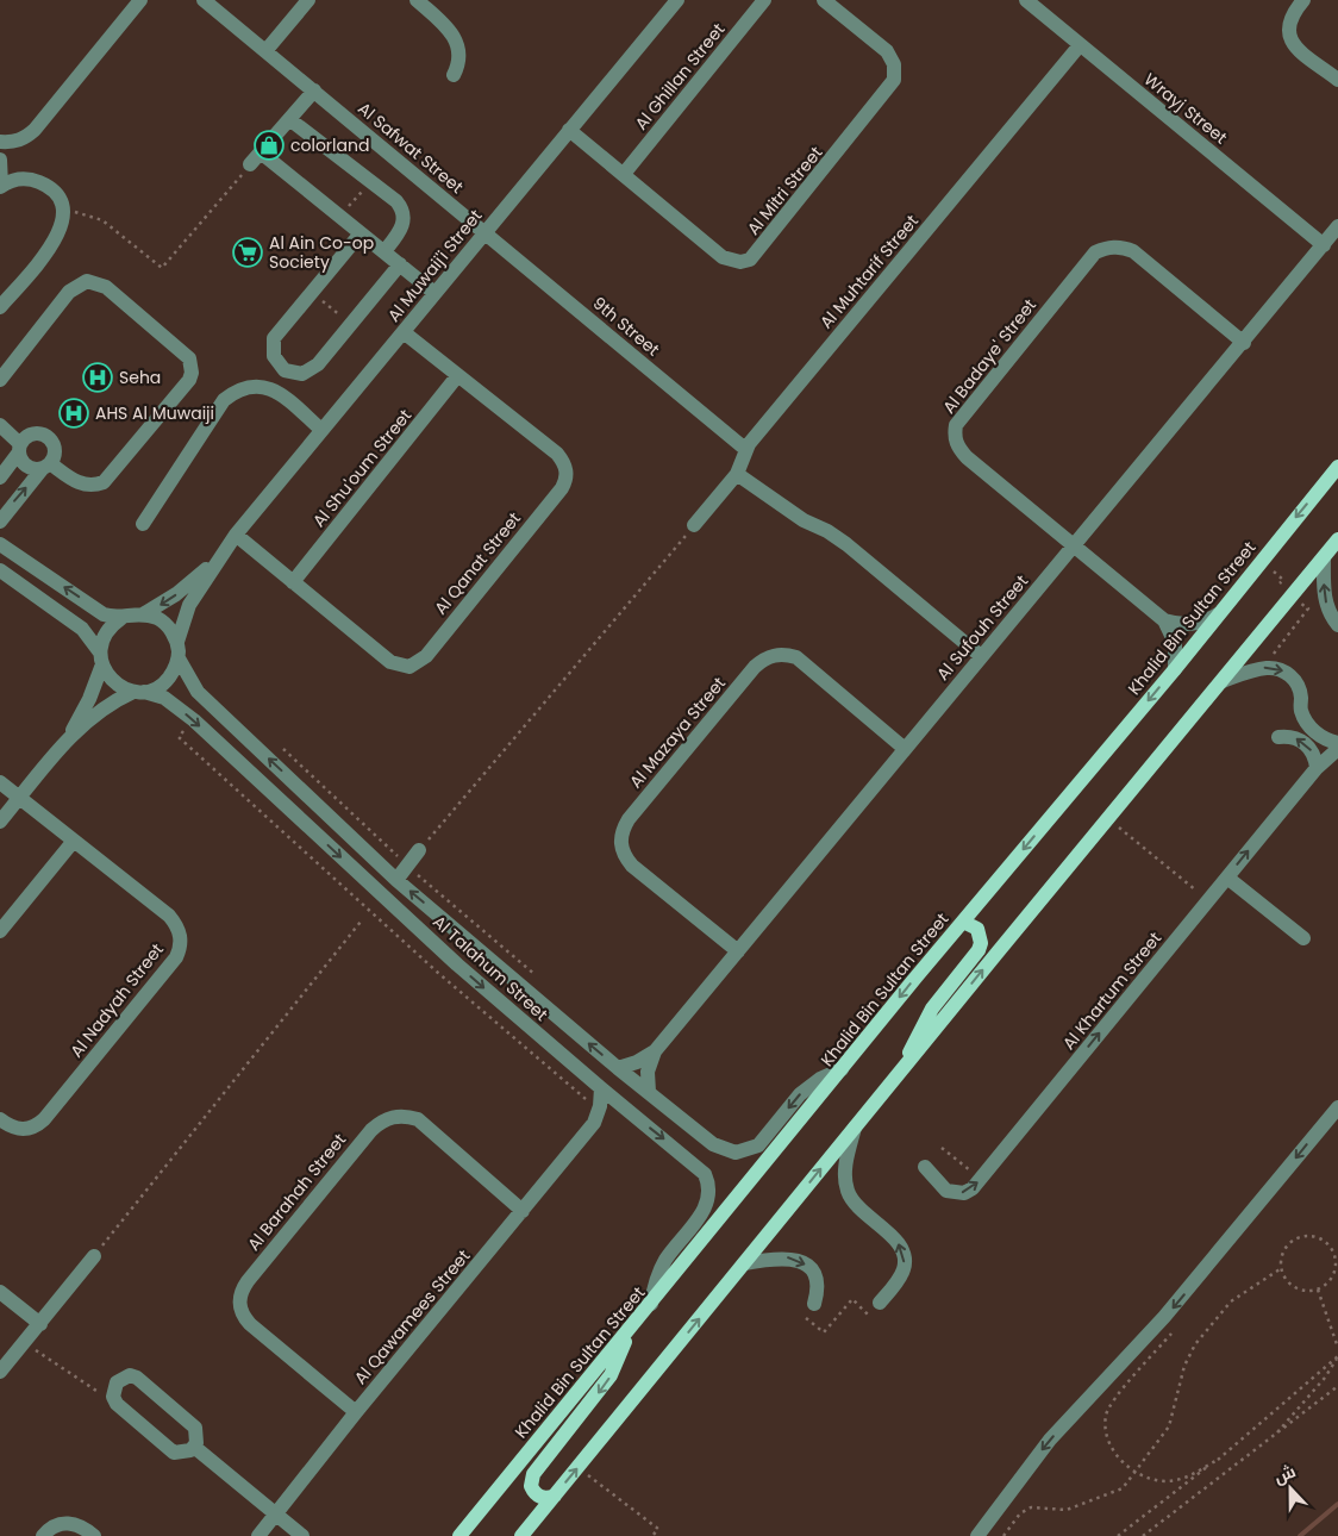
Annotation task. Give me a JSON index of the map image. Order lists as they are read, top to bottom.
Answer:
{
  "streets": {
    "main road": ["Khalid Bin Sultan Street"],
    "street": [
      "Al Ghillan Street",
      "Wrayj Street",
      "Al Safwat Street",
      "Al Mitri Street",
      "Al Muwaij'i Street",
      "Al Muhtarif Street",
      "9th Street",
      "Al Badaye' Street",
      "Al Shu'oum Street",
      "Al Qanat Street",
      "Al Sufouh Street",
      "Al Mazaya Street",
      "Al Talahum Street",
      "Al Khartum Street",
      "Al Nadyah Street",
      "Al Barahah Street",
      "Al Qawamees Street"
    ]
  },
  "crossings": [
    ["Al Ghillan Street", "Al Mitri Street"],
    ["Wrayj Street", "Al Muhtarif Street"],
    ["Wrayj Street", "Al Sufouh Street"],
    ["Al Safwat Street", "Al Muwaij'i Street"],
    ["Al Safwat Street", "9th Street"],
    ["Al Mitri Street", "Al Muwaij'i Street"],
    ["Al Muwaij'i Street", "9th Street"],
    ["Al Muwaij'i Street", "Al Qanat Street"],
    ["Al Muwaij'i Street", "Al Talahum Street"],
    ["Al Muhtarif Street", "9th Street"],
    ["Al Badaye' Street", "Khalid Bin Sultan Street"],
    ["Al Badaye' Street", "Al Sufouh Street"],
    ["Al Shu'oum Street", "Al Qanat Street"],
    ["Khalid Bin Sultan Street", "Al Talahum Street"],
    ["Al Sufouh Street", "Al Mazaya Street"],
    ["Al Sufouh Street", "Al Talahum Street"],
    ["Al Talahum Street", "Al Qawamees Street"],
    ["Al Barahah Street", "Al Qawamees Street"]
  ],
  "places": {
    "shop": ["colorland"],
    "supermarket": ["Al Ain Co-op Society"],
    "hospital": ["Seha", "AHS Al Muwaiji"]
  },
  "north": "top"
}
